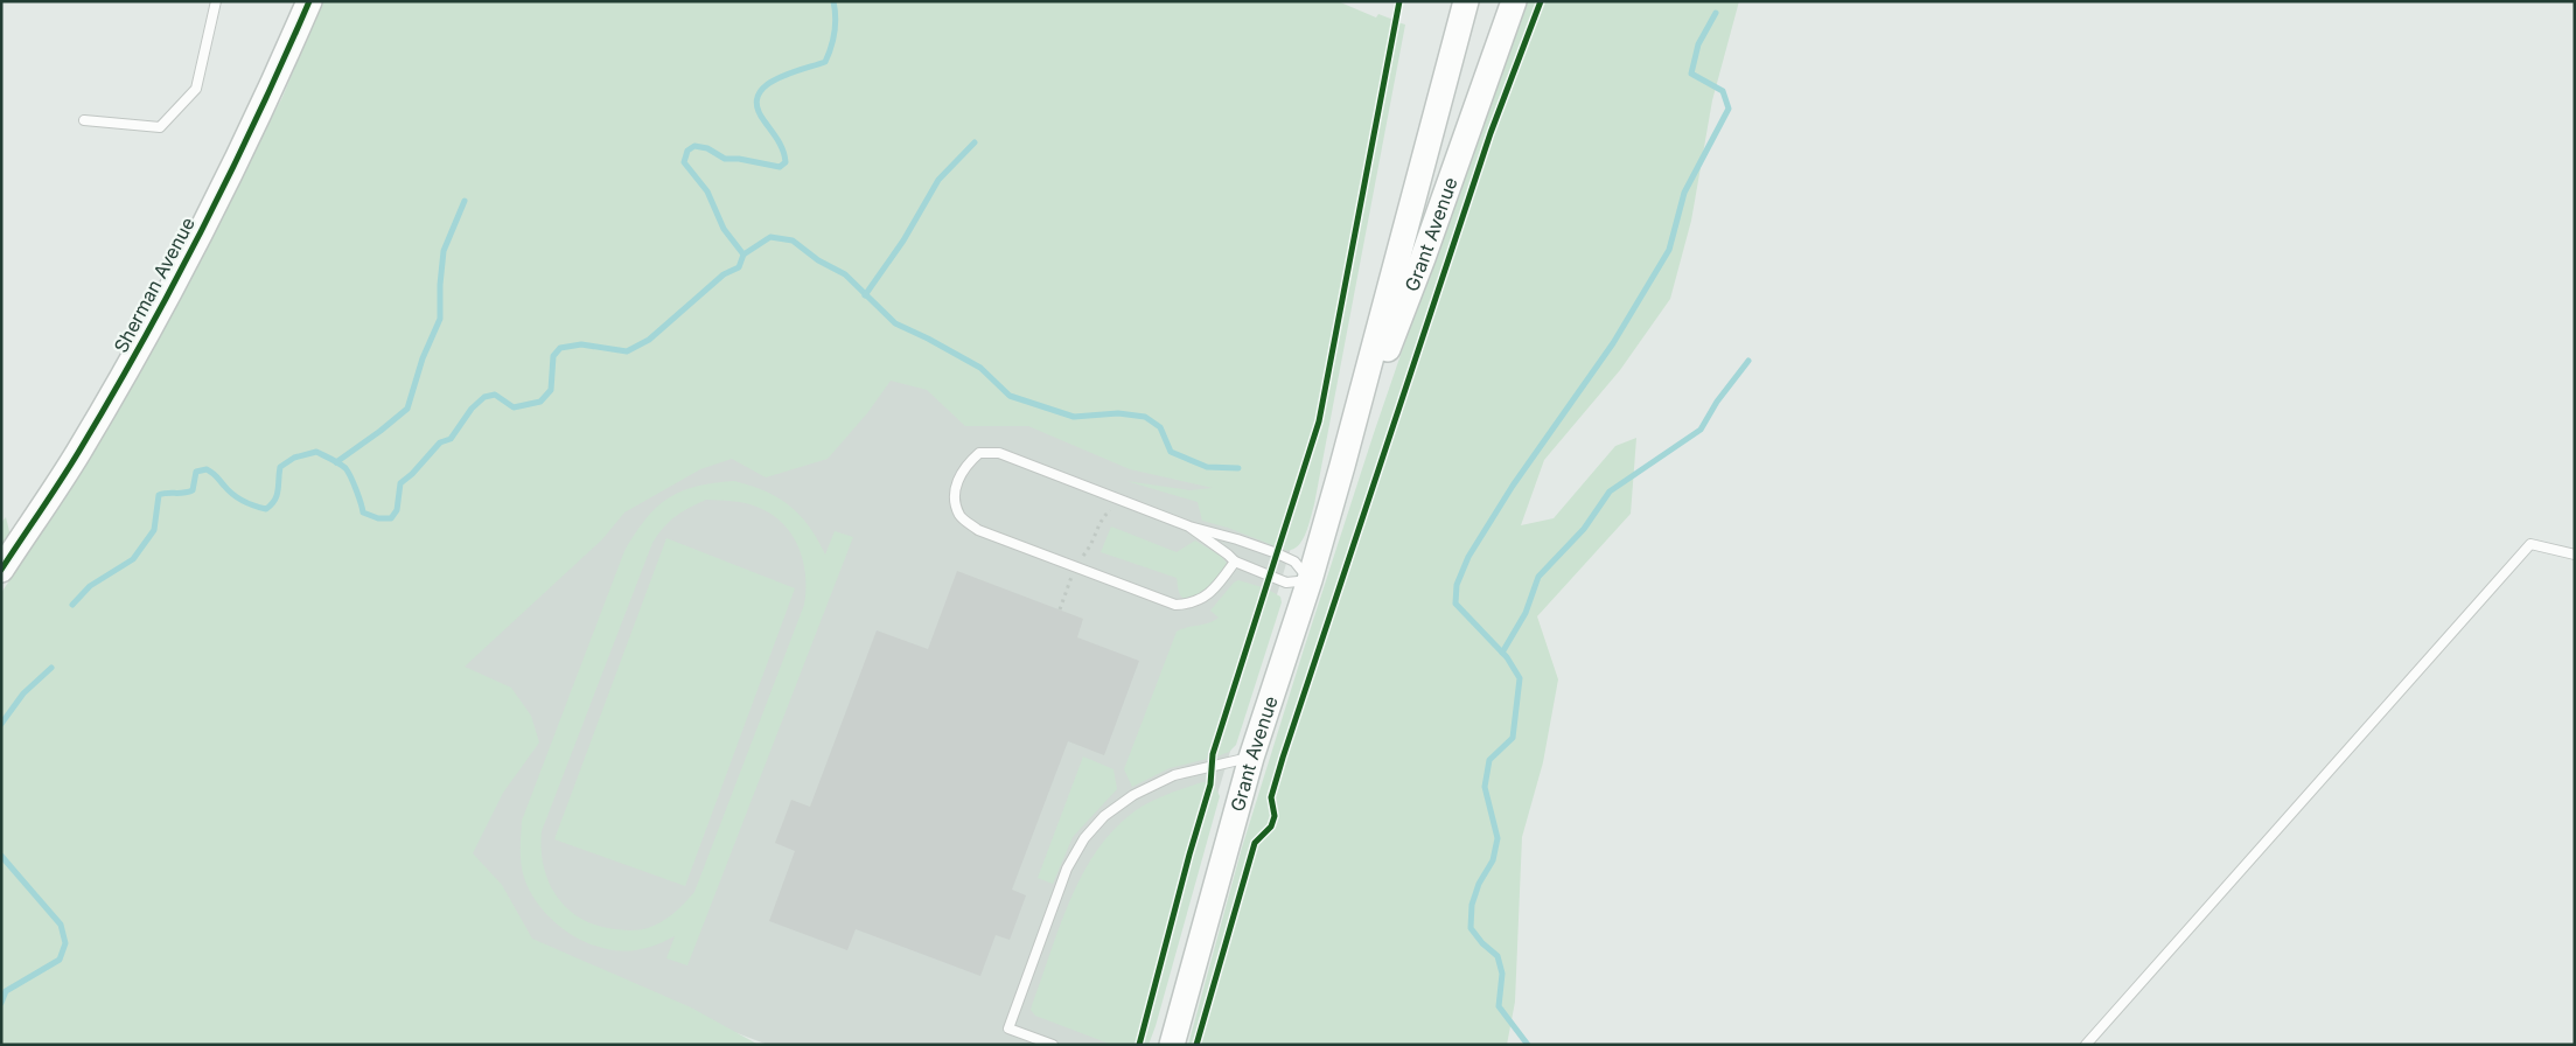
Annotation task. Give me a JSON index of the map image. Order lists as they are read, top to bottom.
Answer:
{
  "streets": {
    "main road": ["Grant Avenue", "Sherman Avenue"]
  }
}
